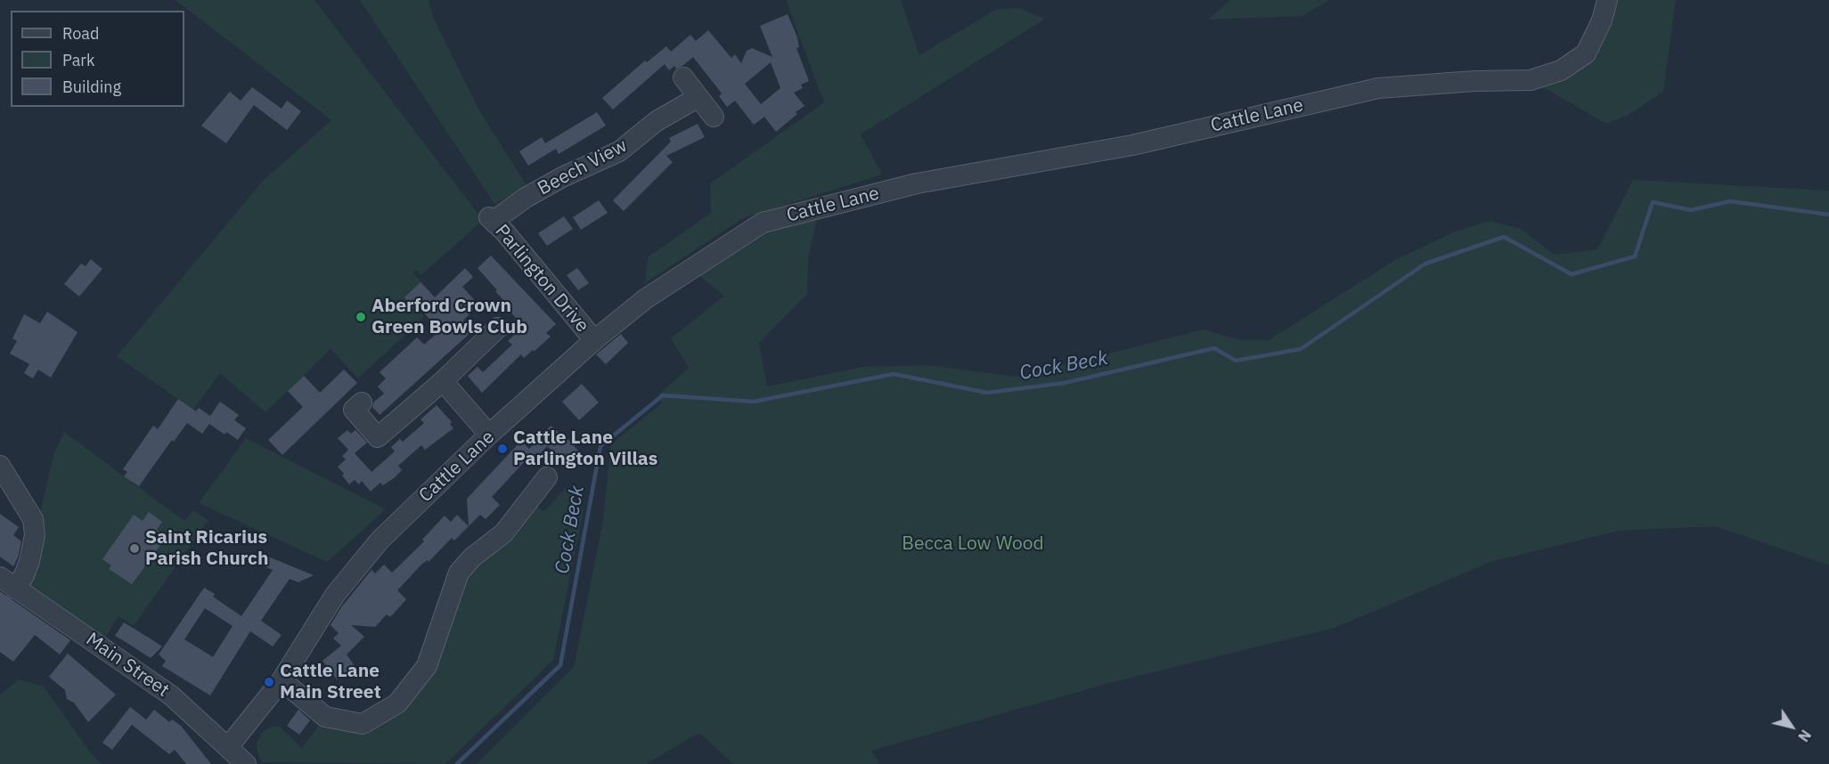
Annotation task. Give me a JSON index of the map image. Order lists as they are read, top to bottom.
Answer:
{
  "streets": {
    "street": [
      "Cattle Lane",
      "Beech View",
      "Parlington Drive",
      "Main Street"
    ]
  },
  "crossings": [
    ["Cattle Lane", "Parlington Drive"],
    ["Cattle Lane", "Main Street"],
    ["Beech View", "Parlington Drive"]
  ],
  "water": ["Cock Beck"],
  "parks": ["Becca Low Wood"],
  "places": [
    "Aberford Crown Green Bowls Club",
    "Cattle Lane Parlington Villas",
    "Saint Ricarius Parish Church",
    "Cattle Lane Main Street"
  ],
  "legend": ["Road", "Park", "Building"],
  "north": "bottom right"
}
